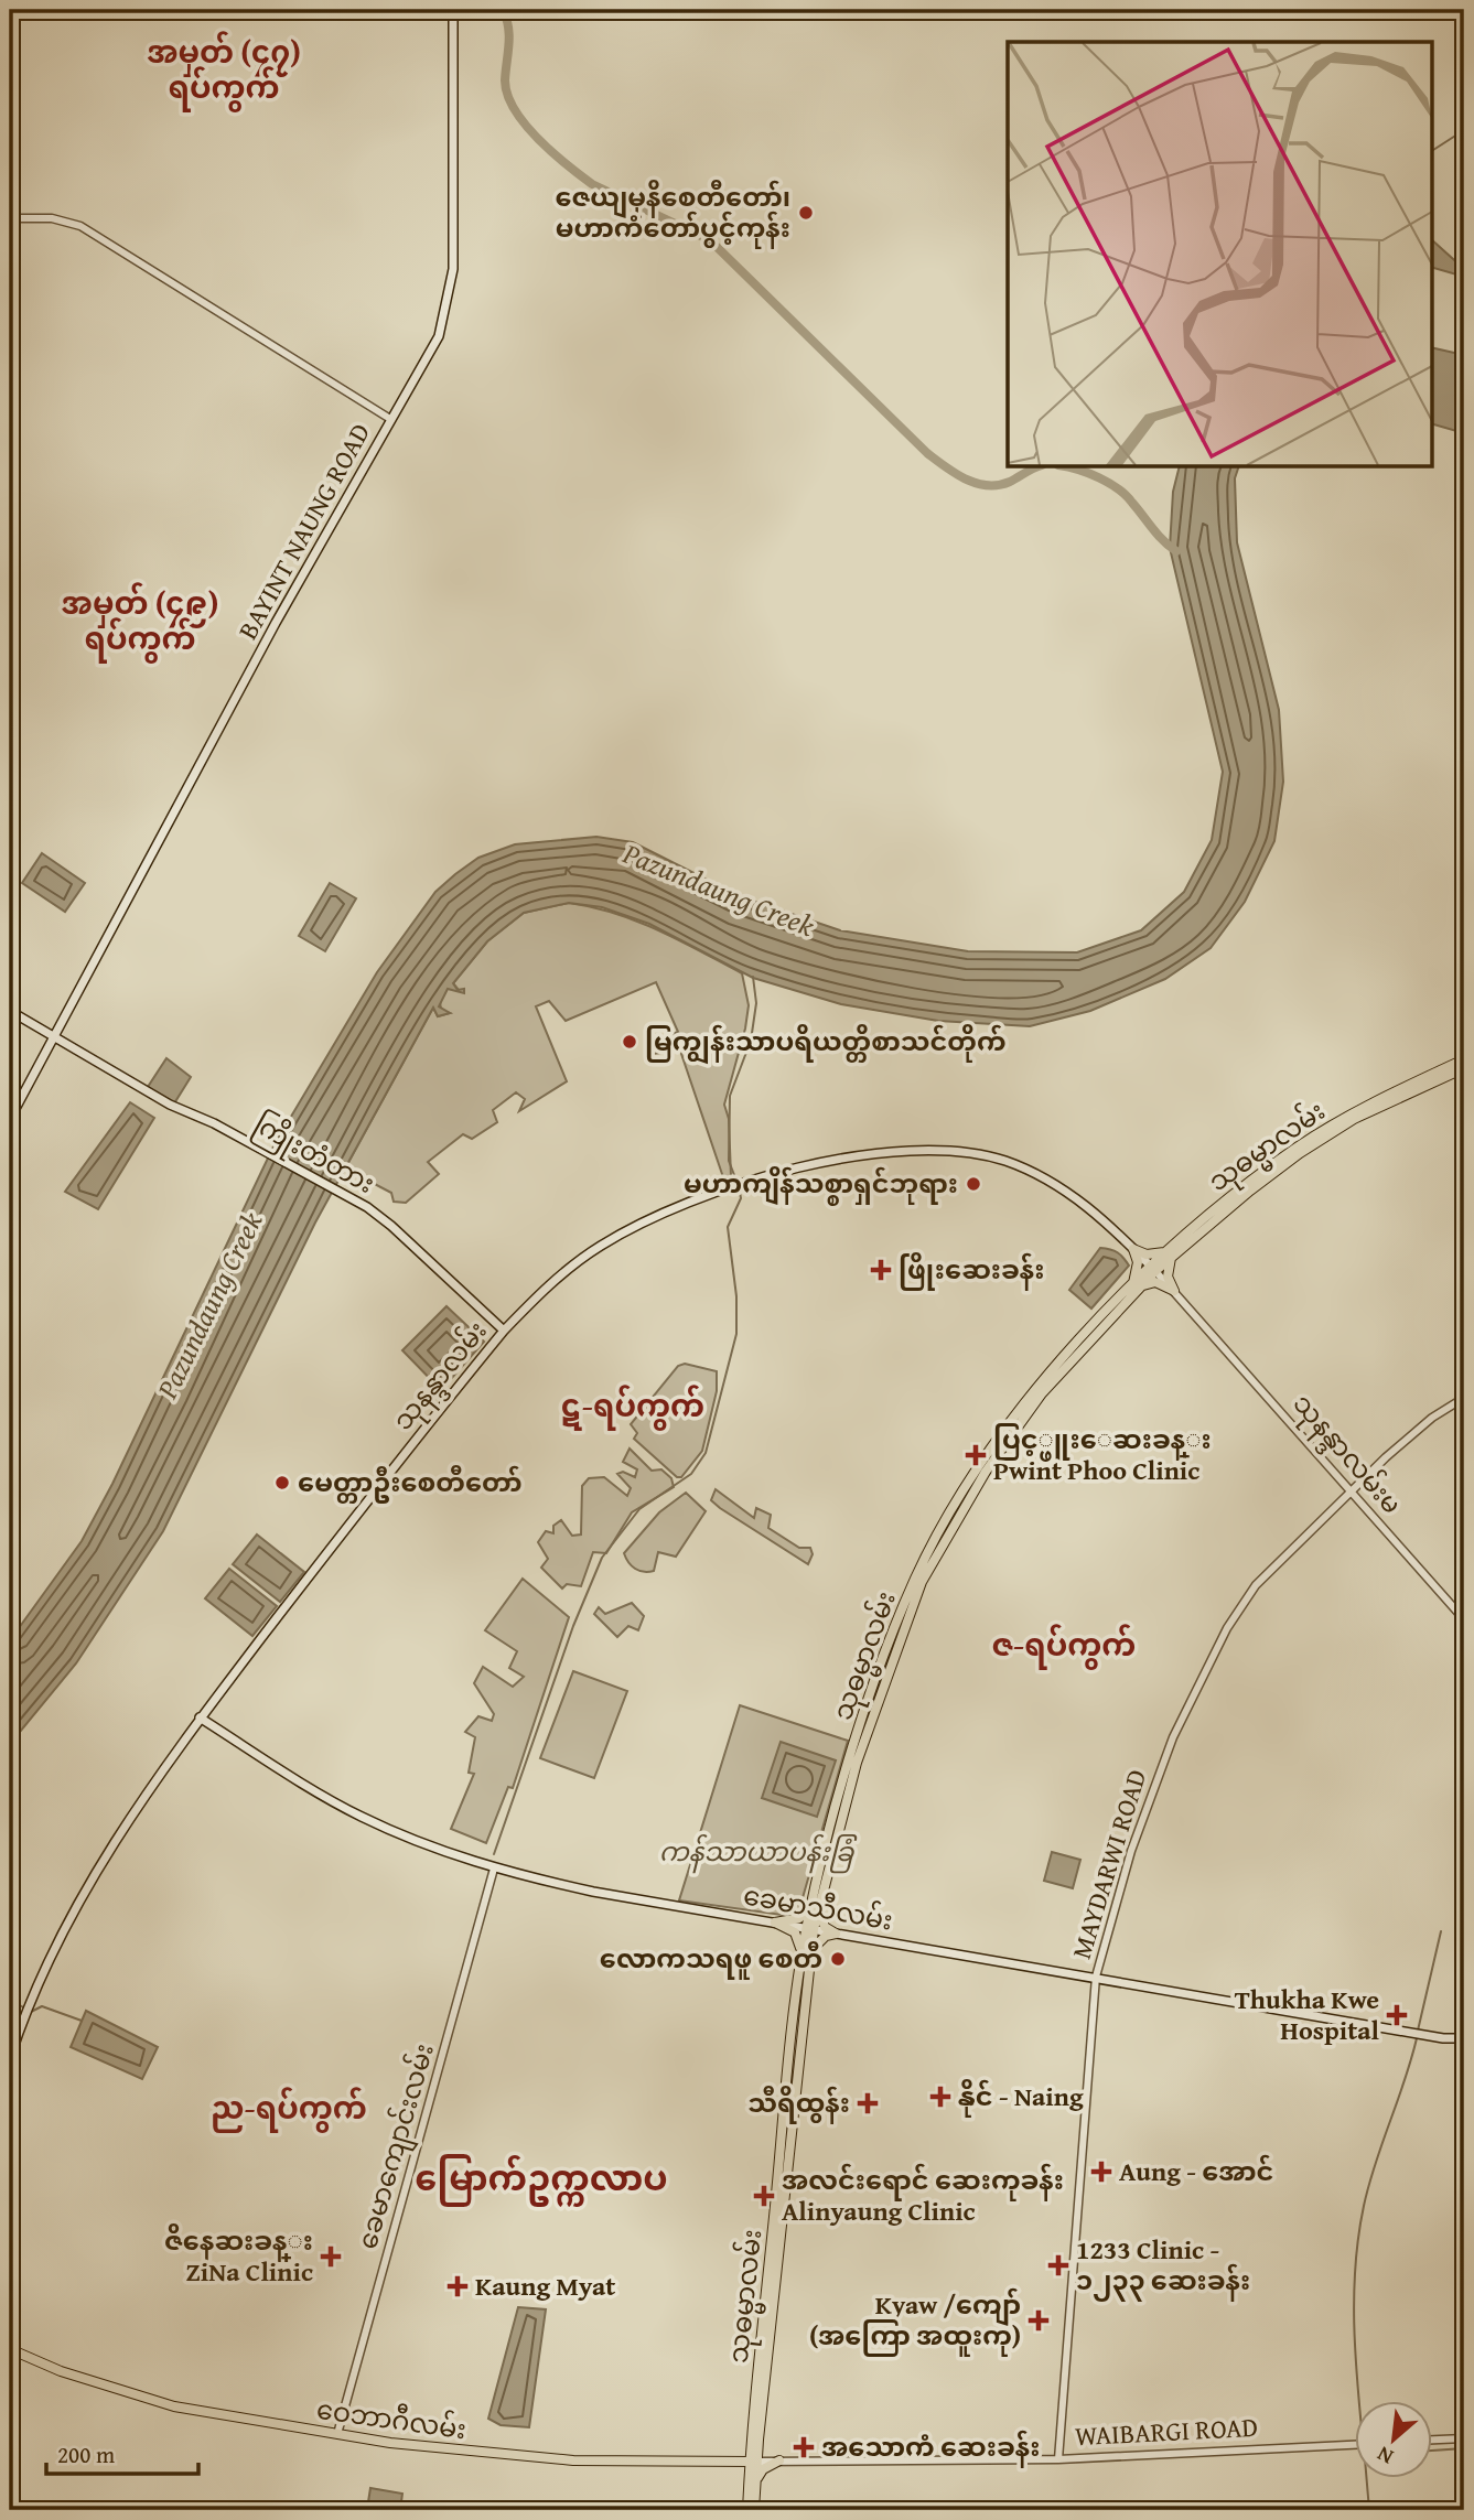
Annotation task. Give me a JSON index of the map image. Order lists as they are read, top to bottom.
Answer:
{
  "streets": {
    "main road": [
      "BAYINT NAUNG ROAD",
      "သုဓမ္မာလမ်း",
      "ကြိုးတံတား",
      "သုနန္ဒာလမ်း",
      "ခေမာသီလမ်း",
      "ဝေဘာဂီလမ်း"
    ],
    "street": [
      "သုနန္ဒာလမ်းမ",
      "MAYDARWI ROAD",
      "ခေမာကျောင်းလမ်း",
      "WAIBARGI ROAD"
    ]
  },
  "crossings": [
    ["BAYINT NAUNG ROAD", "ကြိုးတံတား"],
    ["သုဓမ္မာလမ်း", "သုနန္ဒာလမ်း"],
    ["သုဓမ္မာလမ်း", "သုနန္ဒာလမ်းမ"],
    ["သုဓမ္မာလမ်း", "ခေမာသီလမ်း"],
    ["သုဓမ္မာလမ်း", "ဝေဘာဂီလမ်း"],
    ["ကြိုးတံတား", "သုနန္ဒာလမ်း"],
    ["သုနန္ဒာလမ်း", "သုနန္ဒာလမ်းမ"],
    ["သုနန္ဒာလမ်း", "ခေမာသီလမ်း"],
    ["သုနန္ဒာလမ်းမ", "MAYDARWI ROAD"],
    ["MAYDARWI ROAD", "ခေမာသီလမ်း"],
    ["MAYDARWI ROAD", "WAIBARGI ROAD"],
    ["ခေမာသီလမ်း", "ခေမာကျောင်းလမ်း"],
    ["ခေမာကျောင်းလမ်း", "ဝေဘာဂီလမ်း"],
    ["ဝေဘာဂီလမ်း", "WAIBARGI ROAD"]
  ],
  "districts": [
    "အမှတ် (၄၇) ရပ်ကွက်",
    "အမှတ် (၄၉) ရပ်ကွက်",
    "ဋ-ရပ်ကွက်",
    "ဇ-ရပ်ကွက်",
    "ည-ရပ်ကွက်",
    "မြောက်‌ဥက္ကလာပ"
  ],
  "water": ["Pazundaung Creek"],
  "parks": ["ကန်သာယာပန်းခြံ"],
  "places": {
    "other": [
      "ဇေယျမုနိစေတီတော်၊ မဟာကံတော်ပွင့်ကုန်း",
      "မြကျွန်းသာပရိယတ္တိစာသင်တိုက်",
      "မဟာကျိန်သစ္စာရှင်ဘုရား",
      "မေတ္တာဦးစေတီတော်",
      "လောကသရဖူ စေတီ"
    ],
    "health": [
      "ဖြိုးဆေးခန်း",
      "ပြင့္ဖူးေဆးခန္း Pwint Phoo Clinic",
      "Thukha Kwe Hospital",
      "နိုင် - Naing",
      "သီရိထွန်း",
      "Aung - အောင်",
      "အလင်းရောင် ဆေးကုခန်း Alinyaung Clinic",
      "ဇိနေဆးခန္း ZiNa Clinic",
      "1233 Clinic - ၁၂၃၃ ဆေးခန်း",
      "Kaung Myat",
      "Kyaw /ကျော် (အကြော အထူးကု)",
      "အသောကံ ဆေးခန်း"
    ]
  },
  "scale_bar": "200 m",
  "north": "bottom left"
}
